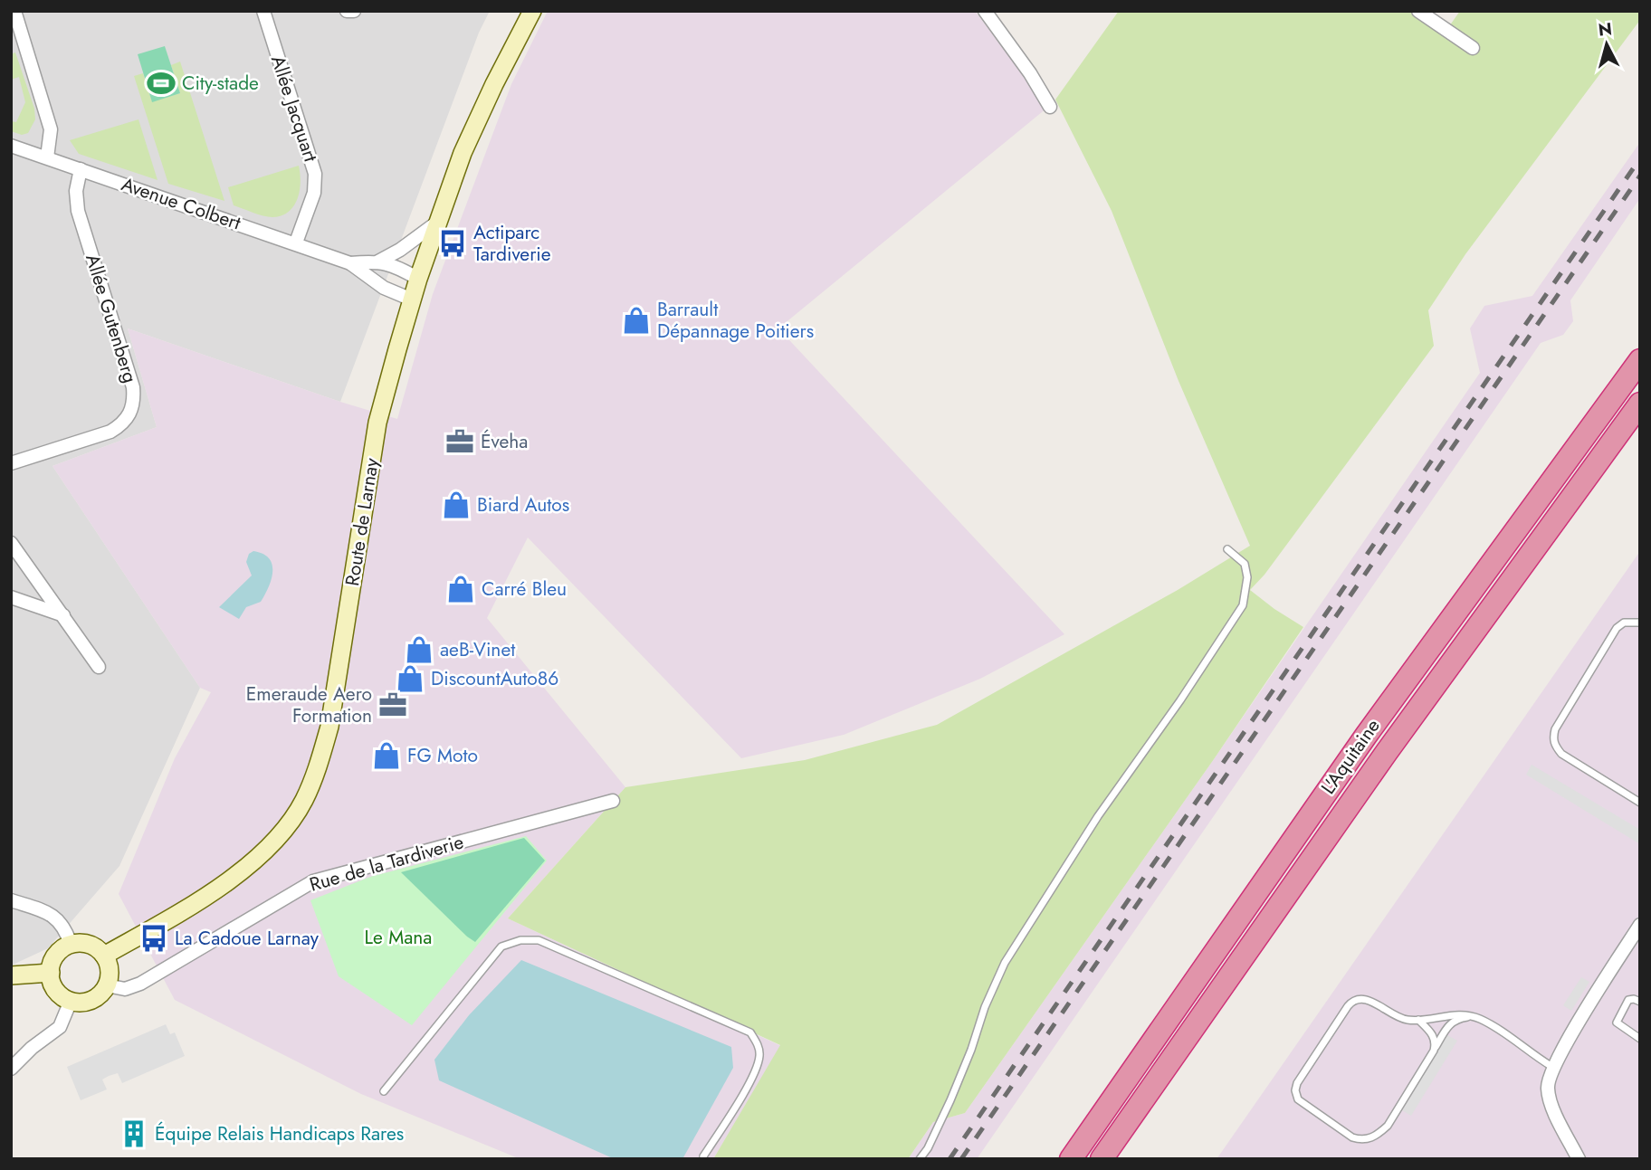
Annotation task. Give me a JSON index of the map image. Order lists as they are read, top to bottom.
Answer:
{
  "streets": {
    "highway": ["L'Aquitaine"],
    "street": [
      "Allée Jacquart",
      "Avenue Colbert",
      "Allée Gutenberg",
      "Route de Larnay",
      "Rue de la Tardiverie"
    ]
  },
  "crossings": [
    ["Allée Jacquart", "Avenue Colbert"],
    ["Avenue Colbert", "Allée Gutenberg"],
    ["Avenue Colbert", "Route de Larnay"],
    ["Route de Larnay", "Rue de la Tardiverie"]
  ],
  "parks": ["Le Mana"],
  "places": {
    "sports": ["City-stade"],
    "bus stop": ["Actiparc Tardiverie", "La Cadoue Larnay"],
    "shop": [
      "Barrault Dépannage Poitiers",
      "Biard Autos",
      "Carré Bleu",
      "aeB-Vinet",
      "DiscountAuto86",
      "FG Moto"
    ],
    "office": ["Éveha", "Emeraude Aero Formation"],
    "building": ["Équipe Relais Handicaps Rares"]
  },
  "north": "top"
}
